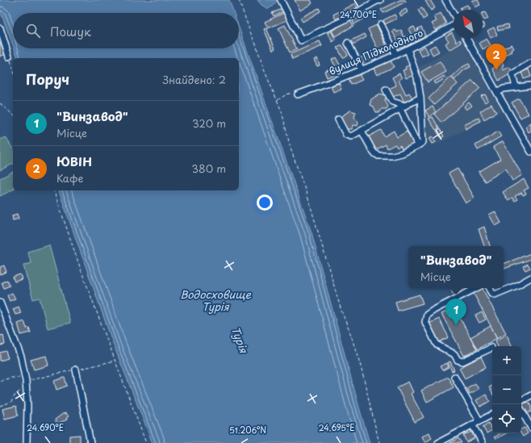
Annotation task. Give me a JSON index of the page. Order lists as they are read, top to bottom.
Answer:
{
  "streets": {
    "street": ["вулиця Підколодного"]
  },
  "water": ["Водосховище Турія", "Турія"],
  "north": "top left",
  "page": {
    "search": "Пошук",
    "pins": ["2", "1"],
    "heading": ["Поруч", "Знайдено: 2"],
    "list": [
      {
        "mark": "1",
        "name": "\"Винзавод\"",
        "note": "Місце",
        "value": "320 m"
      },
      {
        "mark": "2",
        "name": "ЮВІН",
        "note": "Кафе",
        "value": "380 m"
      }
    ],
    "popup": ["\"Винзавод\"", "Місце"],
    "map_buttons": ["+", "−"]
  },
  "coordinates": [
    "24.700°E",
    "24.690°E",
    "24.695°E",
    "51.206°N"
  ]
}
